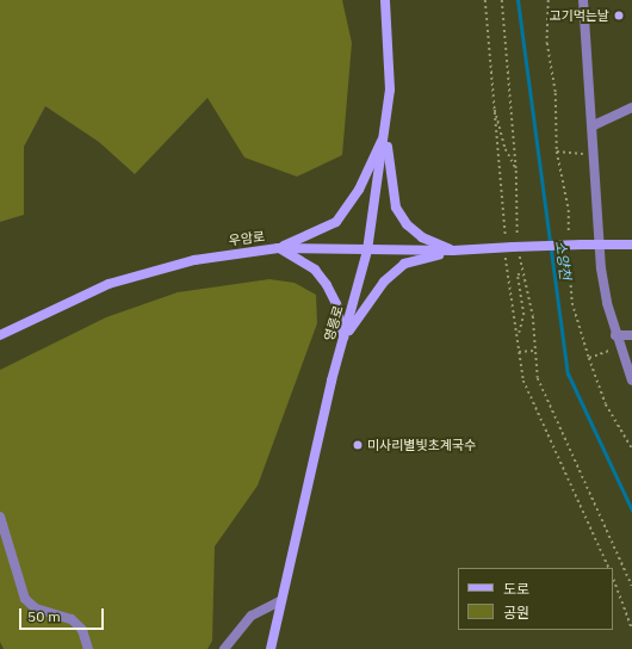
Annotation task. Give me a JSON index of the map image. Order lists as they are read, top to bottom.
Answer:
{
  "streets": {
    "main road": ["우암로", "영릉로"]
  },
  "crossings": [
    ["우암로", "영릉로"]
  ],
  "water": ["소양천"],
  "places": ["고기먹는날", "미사리별빛초계국수"],
  "legend": ["도로", "공원"],
  "scale_bar": "50 m"
}
